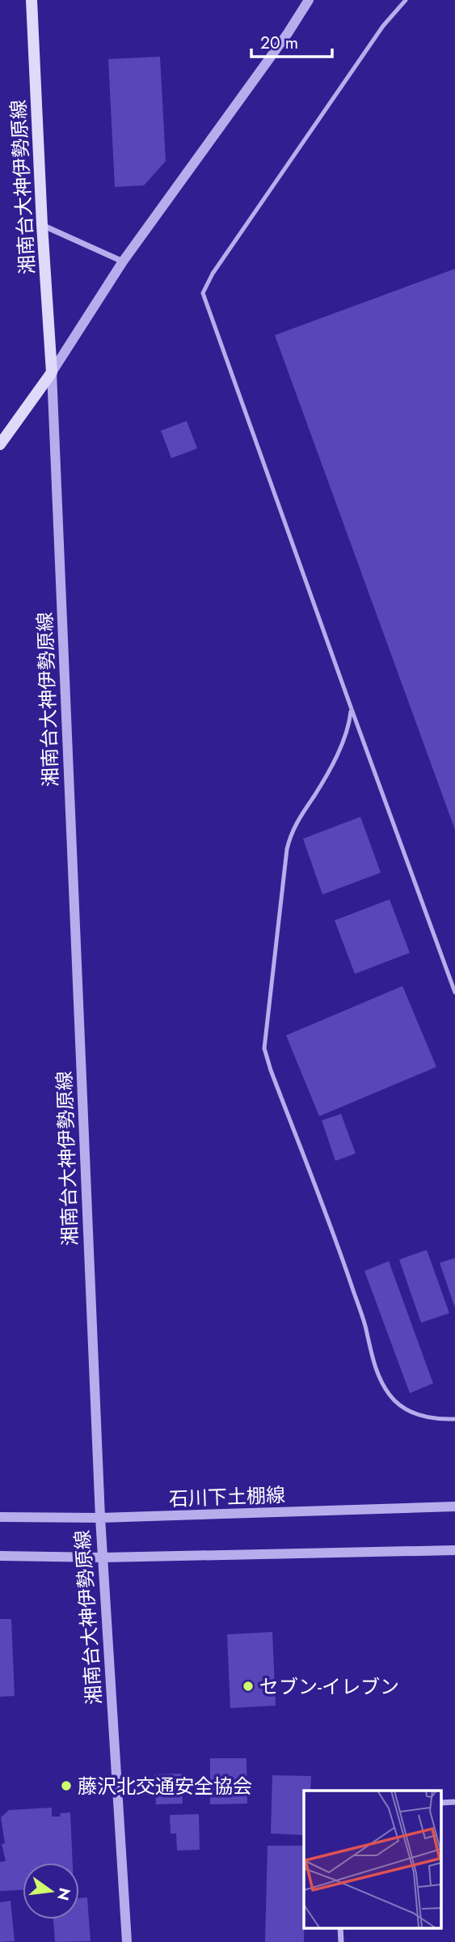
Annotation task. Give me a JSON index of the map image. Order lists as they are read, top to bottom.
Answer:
{
  "streets": {
    "main road": ["湘南台大神伊勢原線"],
    "street": ["石川下土棚線"]
  },
  "crossings": [
    ["湘南台大神伊勢原線", "石川下土棚線"]
  ],
  "places": ["セブン-イレブン", "藤沢北交通安全協会"],
  "scale_bar": "20 m",
  "north": "right"
}
